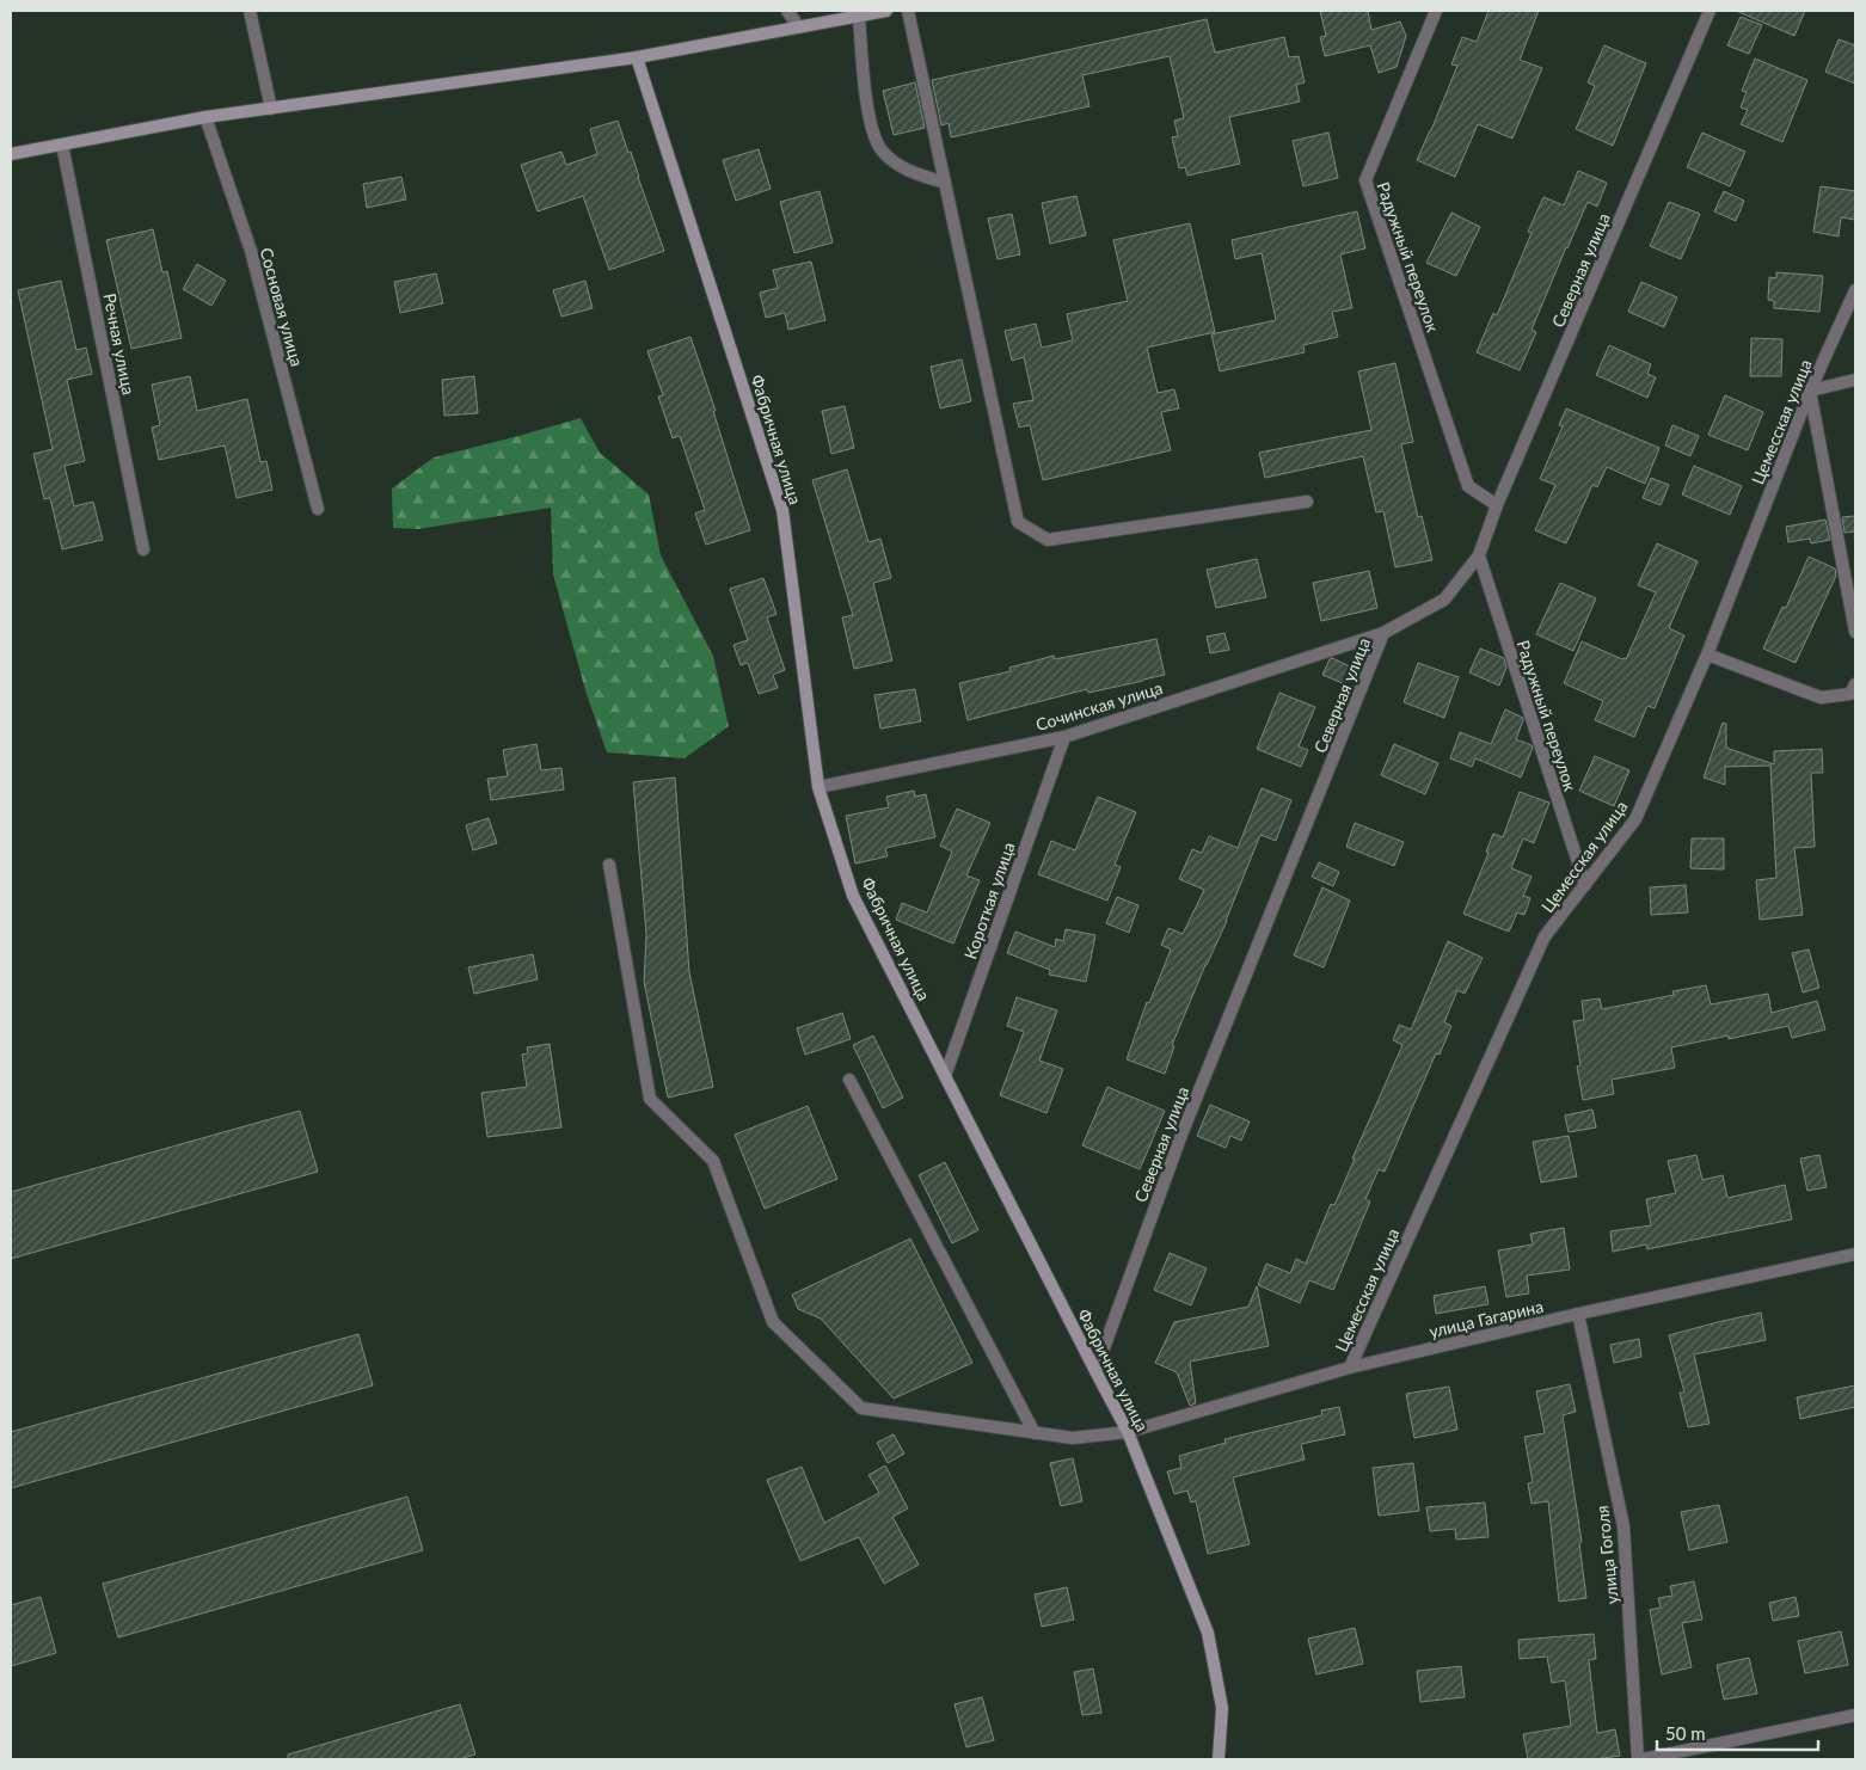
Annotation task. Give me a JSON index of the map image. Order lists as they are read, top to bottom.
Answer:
{
  "streets": {
    "street": [
      "Радужный переулок",
      "Северная улица",
      "Сосновая улица",
      "Речная улица",
      "Цемесская улица",
      "Фабричная улица",
      "Сочинская улица",
      "Короткая улица",
      "улица Гагарина",
      "улица Гоголя"
    ]
  },
  "crossings": [
    ["Радужный переулок", "Северная улица"],
    ["Радужный переулок", "Цемесская улица"],
    ["Северная улица", "Фабричная улица"],
    ["Северная улица", "Сочинская улица"],
    ["Цемесская улица", "улица Гагарина"],
    ["Фабричная улица", "Сочинская улица"],
    ["Фабричная улица", "Короткая улица"],
    ["Фабричная улица", "улица Гагарина"],
    ["Сочинская улица", "Короткая улица"],
    ["улица Гагарина", "улица Гоголя"]
  ],
  "scale_bar": "50 m"
}
